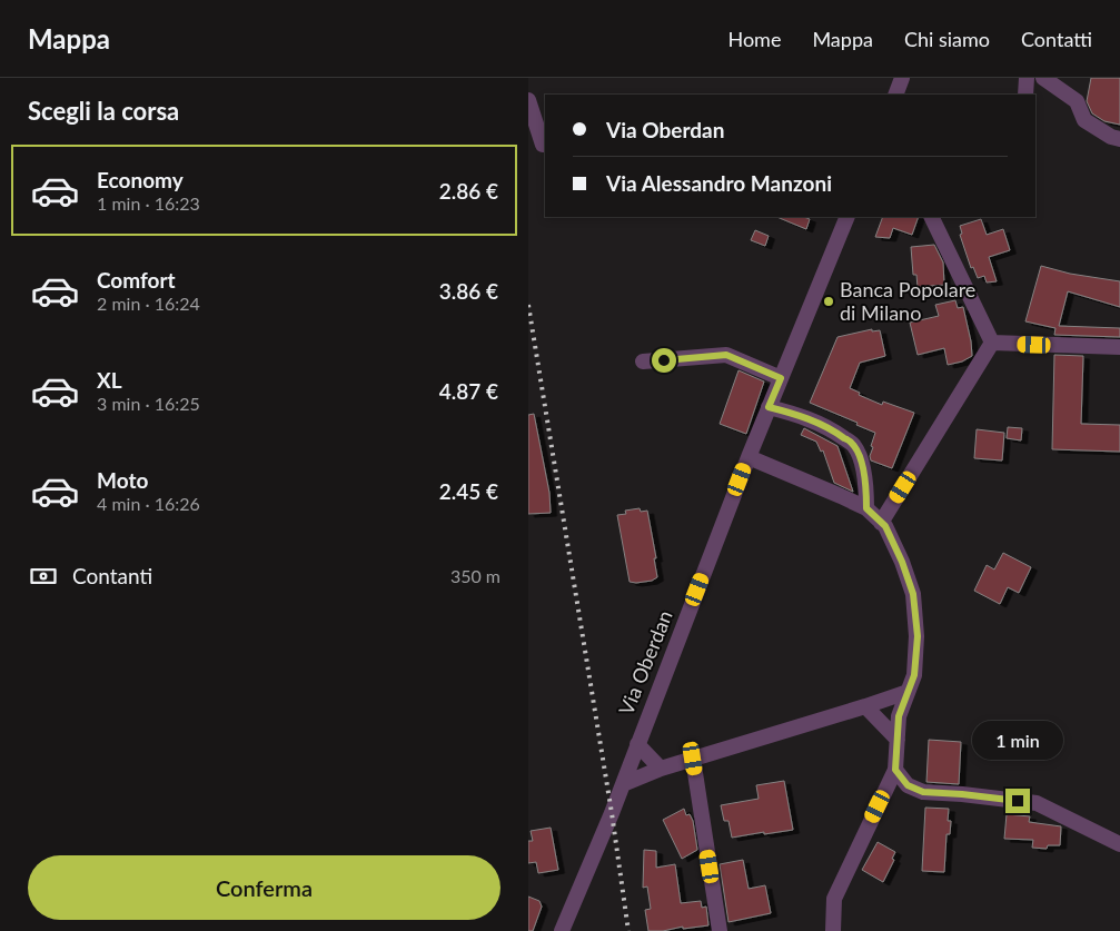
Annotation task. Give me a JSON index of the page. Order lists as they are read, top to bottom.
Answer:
{
  "streets": {
    "street": ["Via Oberdan"]
  },
  "places": ["Banca Popolare di Milano"],
  "page": {
    "header": "Mappa",
    "nav": [
      "Home",
      "Mappa",
      "Chi siamo",
      "Contatti"
    ],
    "heading": "Scegli la corsa",
    "banner": ["Via Oberdan", "Via Alessandro Manzoni"],
    "list": [
      {
        "name": "Economy",
        "note": "1 min · 16:23",
        "value": "2.86 €"
      },
      {
        "name": "Comfort",
        "note": "2 min · 16:24",
        "value": "3.86 €"
      },
      {
        "name": "XL",
        "note": "3 min · 16:25",
        "value": "4.87 €"
      },
      {
        "name": "Moto",
        "note": "4 min · 16:26",
        "value": "2.45 €"
      }
    ],
    "pay": ["Contanti", "350 m"],
    "bubble": "1 min",
    "buttons": "Conferma"
  }
}
